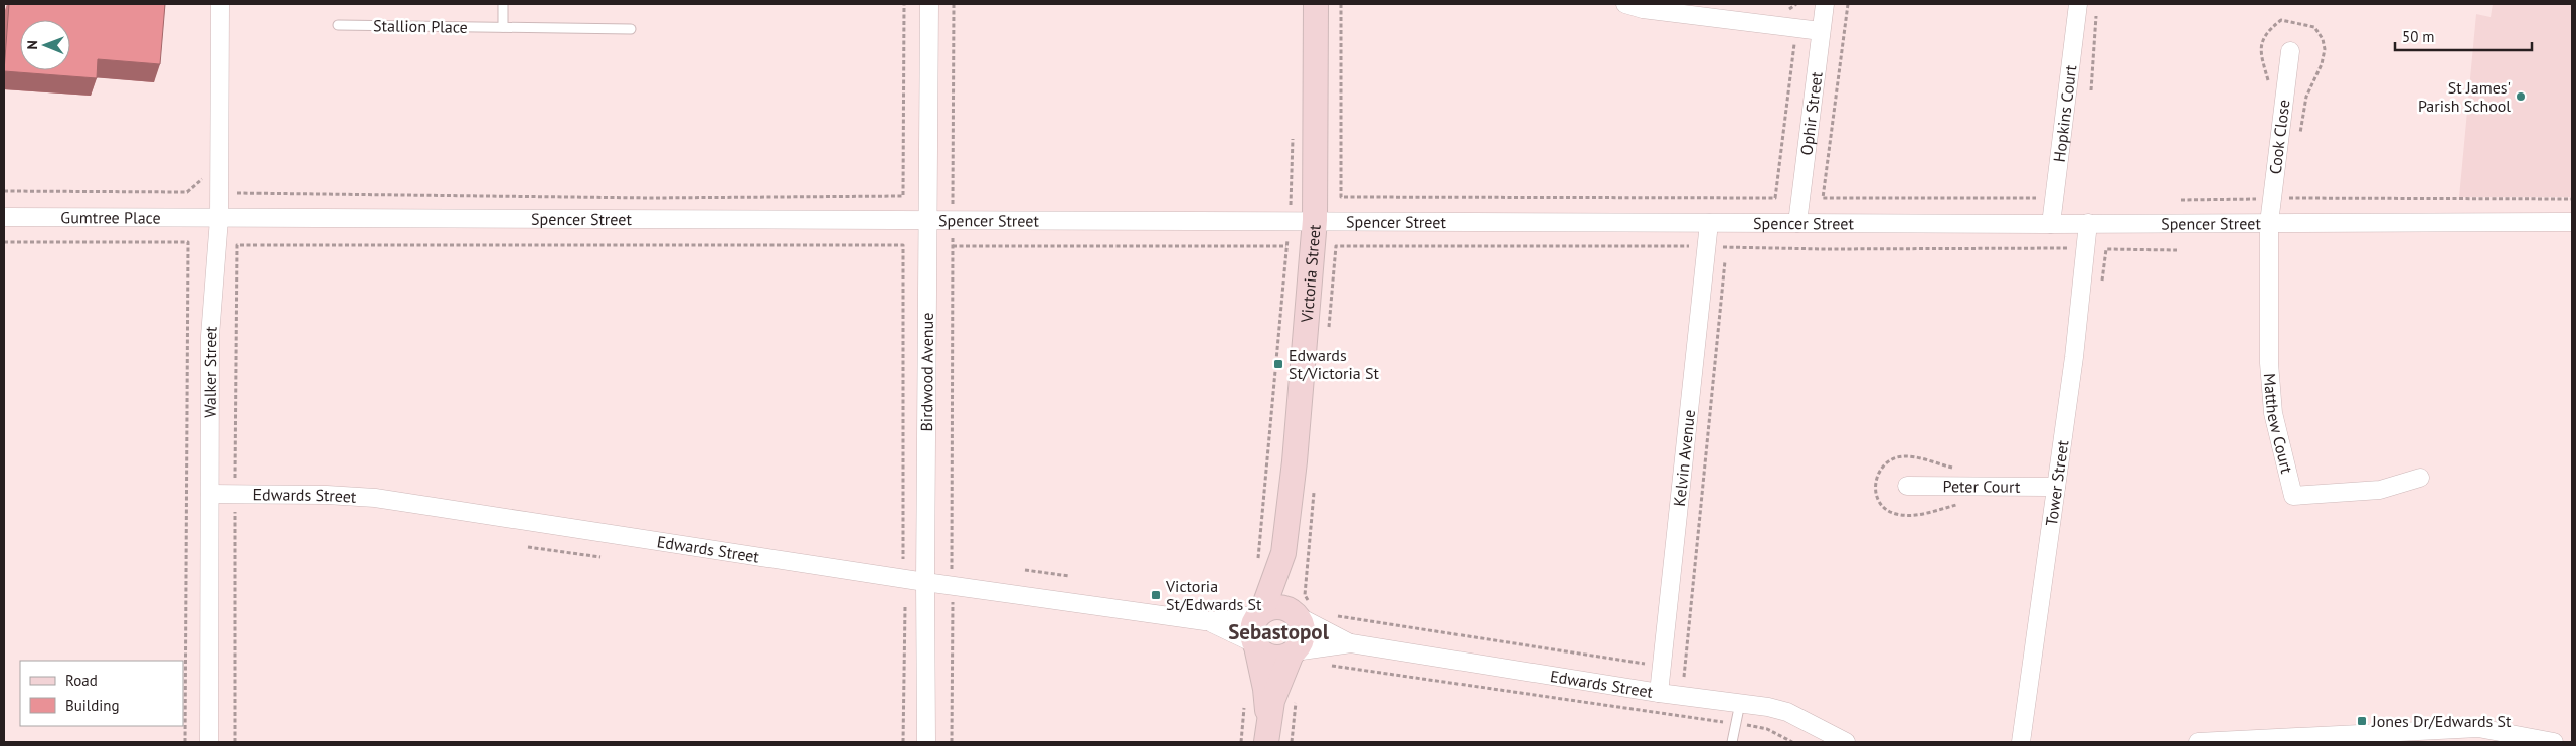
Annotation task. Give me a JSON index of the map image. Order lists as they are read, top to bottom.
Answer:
{
  "streets": {
    "street": [
      "Ophir Street",
      "Hopkins Court",
      "Cook Close",
      "Gumtree Place",
      "Spencer Street",
      "Victoria Street",
      "Walker Street",
      "Birdwood Avenue",
      "Matthew Court",
      "Kelvin Avenue",
      "Tower Street",
      "Peter Court",
      "Edwards Street"
    ],
    "lane": ["Stallion Place"]
  },
  "crossings": [
    ["Ophir Street", "Spencer Street"],
    ["Hopkins Court", "Spencer Street"],
    ["Cook Close", "Spencer Street"],
    ["Cook Close", "Matthew Court"],
    ["Gumtree Place", "Spencer Street"],
    ["Gumtree Place", "Walker Street"],
    ["Spencer Street", "Victoria Street"],
    ["Spencer Street", "Walker Street"],
    ["Spencer Street", "Birdwood Avenue"],
    ["Spencer Street", "Matthew Court"],
    ["Spencer Street", "Kelvin Avenue"],
    ["Spencer Street", "Tower Street"],
    ["Victoria Street", "Edwards Street"],
    ["Walker Street", "Edwards Street"],
    ["Birdwood Avenue", "Edwards Street"],
    ["Kelvin Avenue", "Edwards Street"],
    ["Tower Street", "Peter Court"]
  ],
  "districts": ["Sebastopol"],
  "places": {
    "other": ["St James' Parish School"],
    "transit": ["Edwards St/Victoria St", "Victoria St/Edwards St", "Jones Dr/Edwards St"]
  },
  "legend": ["Road", "Building"],
  "scale_bar": "50 m",
  "north": "left"
}
